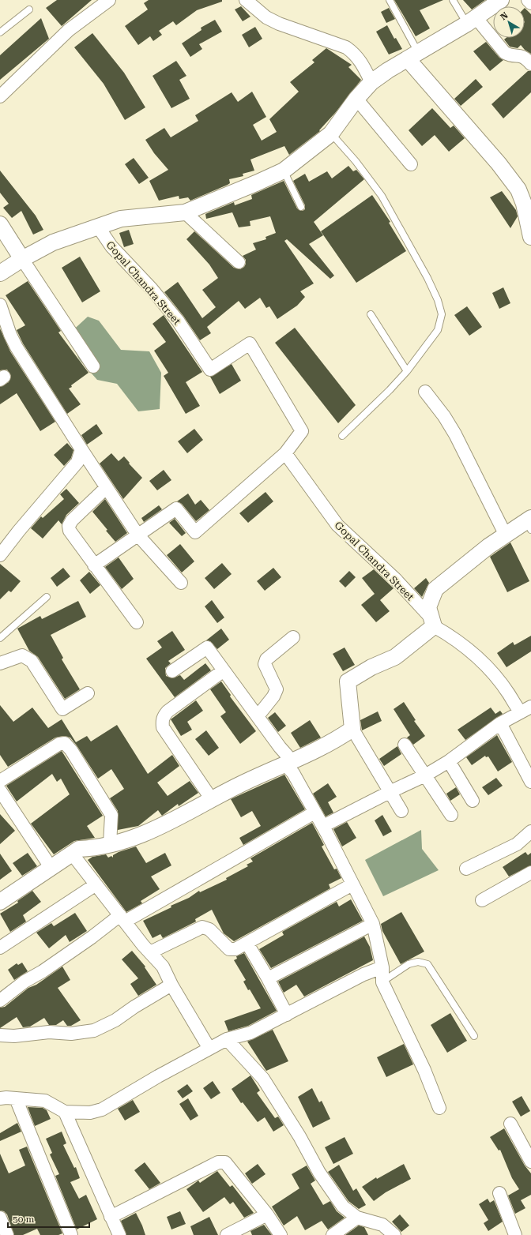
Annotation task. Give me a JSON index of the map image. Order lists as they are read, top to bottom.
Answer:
{
  "streets": {
    "street": ["Gopal Chandra Street"]
  },
  "scale_bar": "50 m",
  "north": "top left"
}
